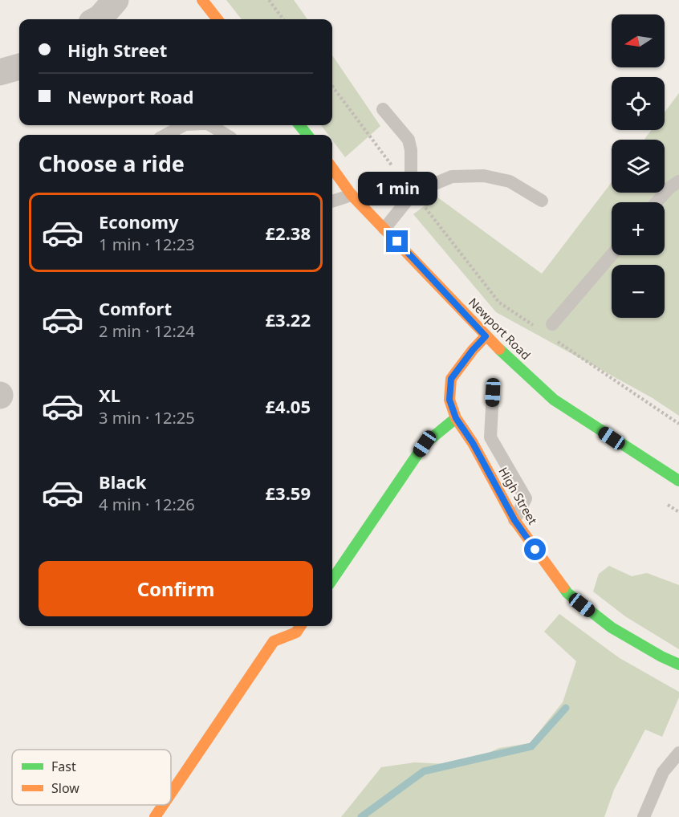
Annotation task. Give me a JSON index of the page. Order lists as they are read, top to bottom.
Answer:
{
  "streets": {
    "street": ["Newport Road", "High Street"]
  },
  "crossings": [
    ["Newport Road", "High Street"]
  ],
  "legend": ["Fast", "Slow"],
  "north": "left",
  "page": {
    "map_buttons": ["+", "−"],
    "banner": ["High Street", "Newport Road"],
    "heading": "Choose a ride",
    "bubble": "1 min",
    "list": [
      {
        "name": "Economy",
        "note": "1 min · 12:23",
        "value": "£2.38"
      },
      {
        "name": "Comfort",
        "note": "2 min · 12:24",
        "value": "£3.22"
      },
      {
        "name": "XL",
        "note": "3 min · 12:25",
        "value": "£4.05"
      },
      {
        "name": "Black",
        "note": "4 min · 12:26",
        "value": "£3.59"
      }
    ],
    "buttons": "Confirm"
  }
}
